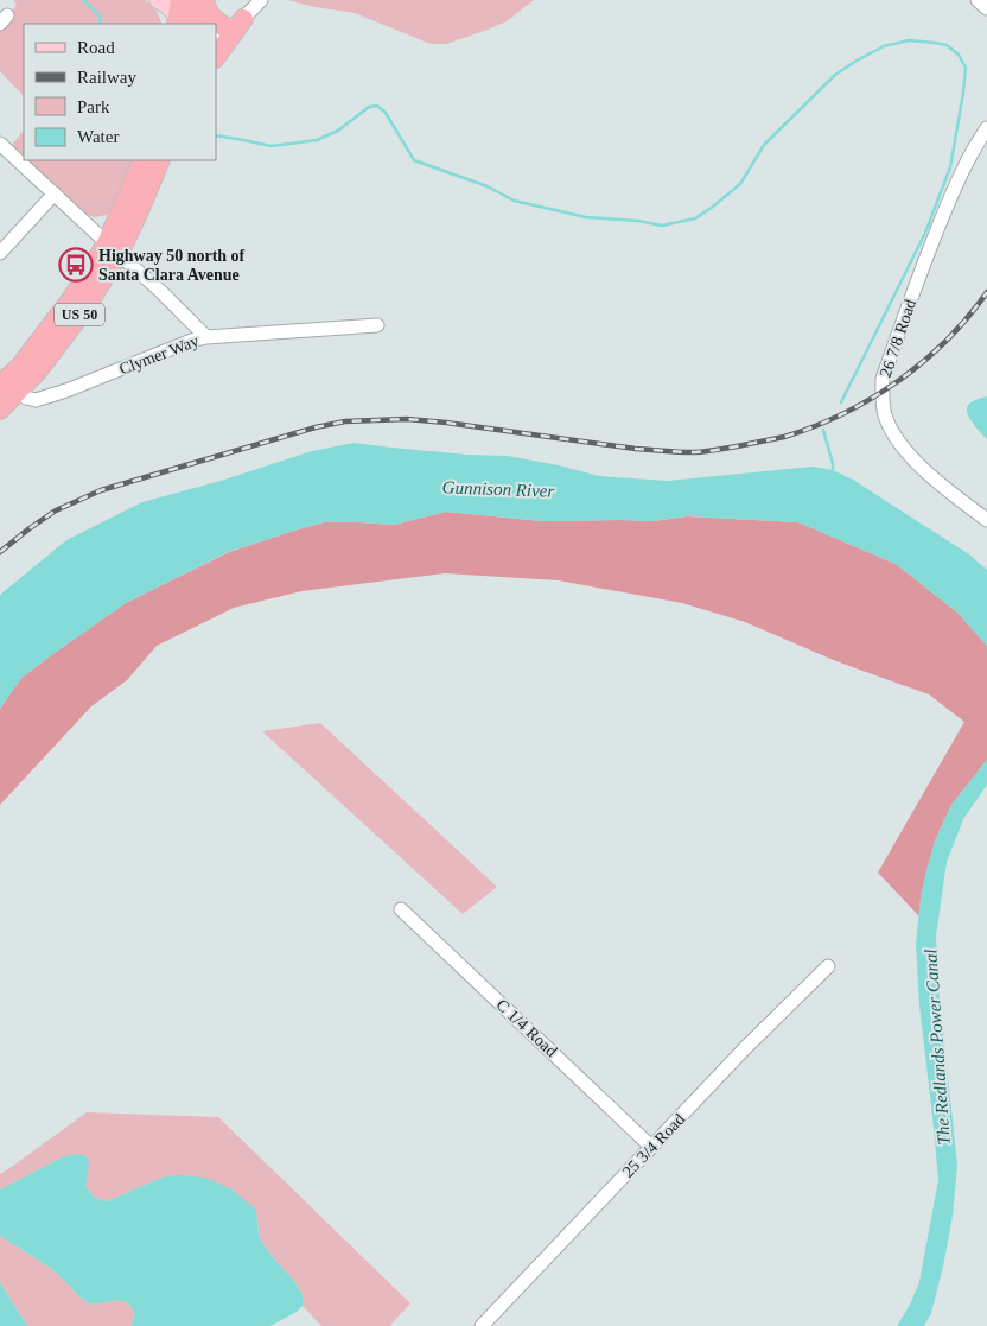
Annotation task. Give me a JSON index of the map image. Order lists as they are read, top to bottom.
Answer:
{
  "streets": {
    "highway": ["US 50"],
    "street": [
      "26 7/8 Road",
      "Clymer Way",
      "C 1/4 Road",
      "25 3/4 Road"
    ]
  },
  "crossings": [
    ["US 50", "Clymer Way"],
    ["C 1/4 Road", "25 3/4 Road"]
  ],
  "water": ["Gunnison River", "The Redlands Power Canal"],
  "places": {
    "bus stop": ["Highway 50 north of Santa Clara Avenue"]
  },
  "legend": [
    "Road",
    "Railway",
    "Park",
    "Water"
  ]
}
